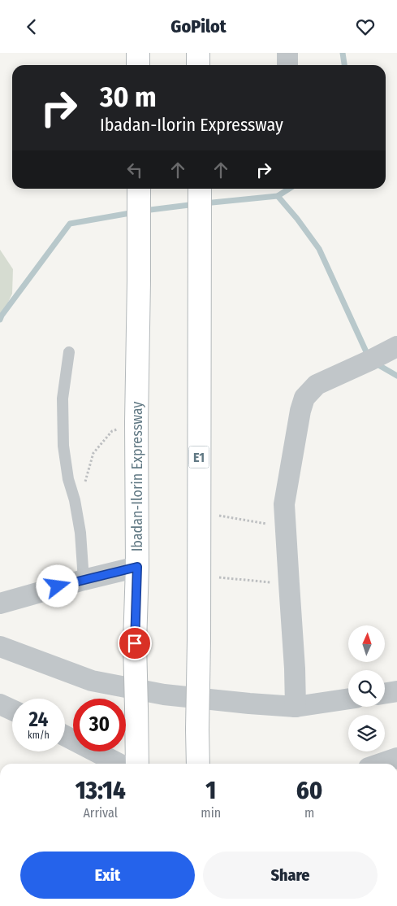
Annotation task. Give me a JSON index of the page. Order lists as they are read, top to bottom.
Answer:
{
  "streets": {
    "highway": ["E1", "Ibadan-Ilorin Expressway"]
  },
  "north": "top",
  "page": {
    "header": "GoPilot",
    "turn": ["30 m", "Ibadan-Ilorin Expressway"],
    "speed": "24 km/h",
    "limit": "30",
    "eta": [
      "13:14",
      "Arrival",
      "1",
      "min",
      "60",
      "m"
    ],
    "buttons": ["Exit", "Share"]
  }
}
